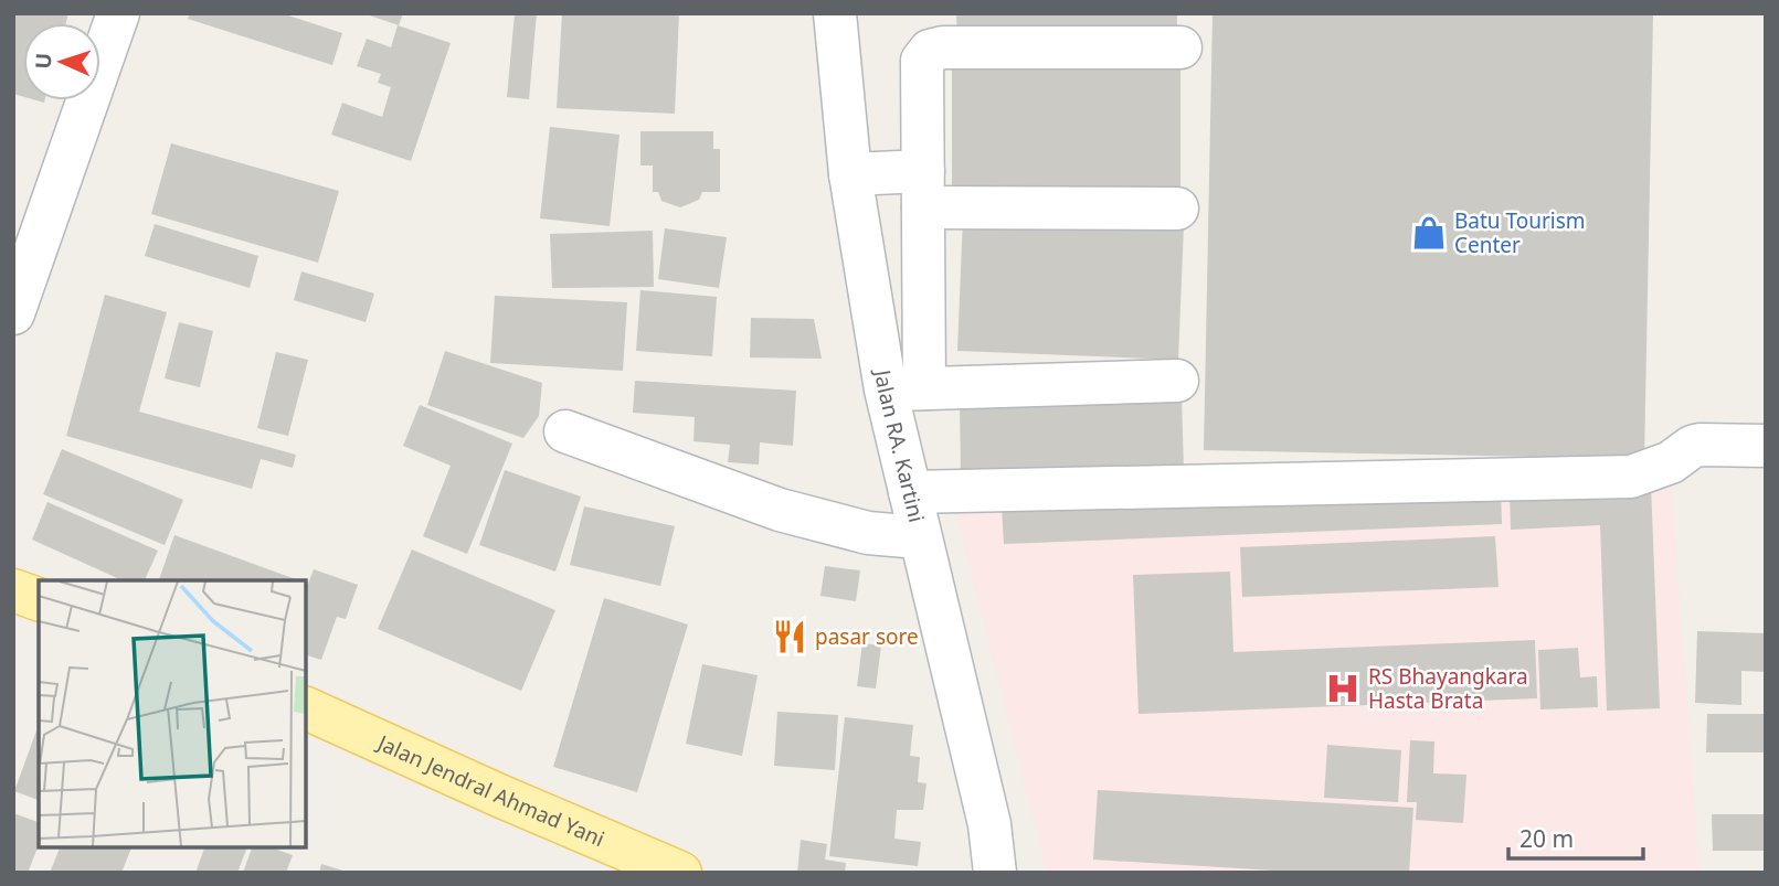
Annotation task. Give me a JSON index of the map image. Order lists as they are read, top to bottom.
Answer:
{
  "streets": {
    "main road": ["Jalan Jendral Ahmad Yani"],
    "street": ["Jalan RA. Kartini"]
  },
  "places": {
    "shop": ["Batu Tourism Center"],
    "restaurant": ["pasar sore"],
    "hospital": ["RS Bhayangkara Hasta Brata"]
  },
  "scale_bar": "20 m",
  "north": "left"
}
